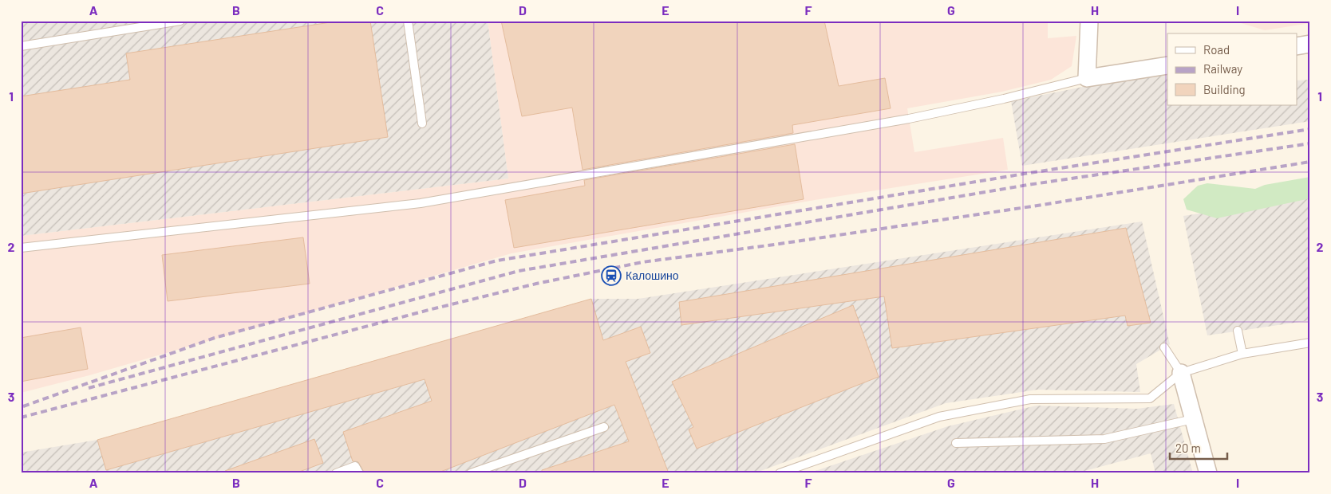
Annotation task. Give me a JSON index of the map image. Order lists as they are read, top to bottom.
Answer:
{
  "places": {
    "station": ["Калошино"]
  },
  "legend": ["Road", "Railway", "Building"],
  "scale_bar": "20 m",
  "grid": {
    "columns": [
      "A",
      "B",
      "C",
      "D",
      "E",
      "F",
      "G",
      "H",
      "I"
    ],
    "rows": ["1", "2", "3"]
  }
}
